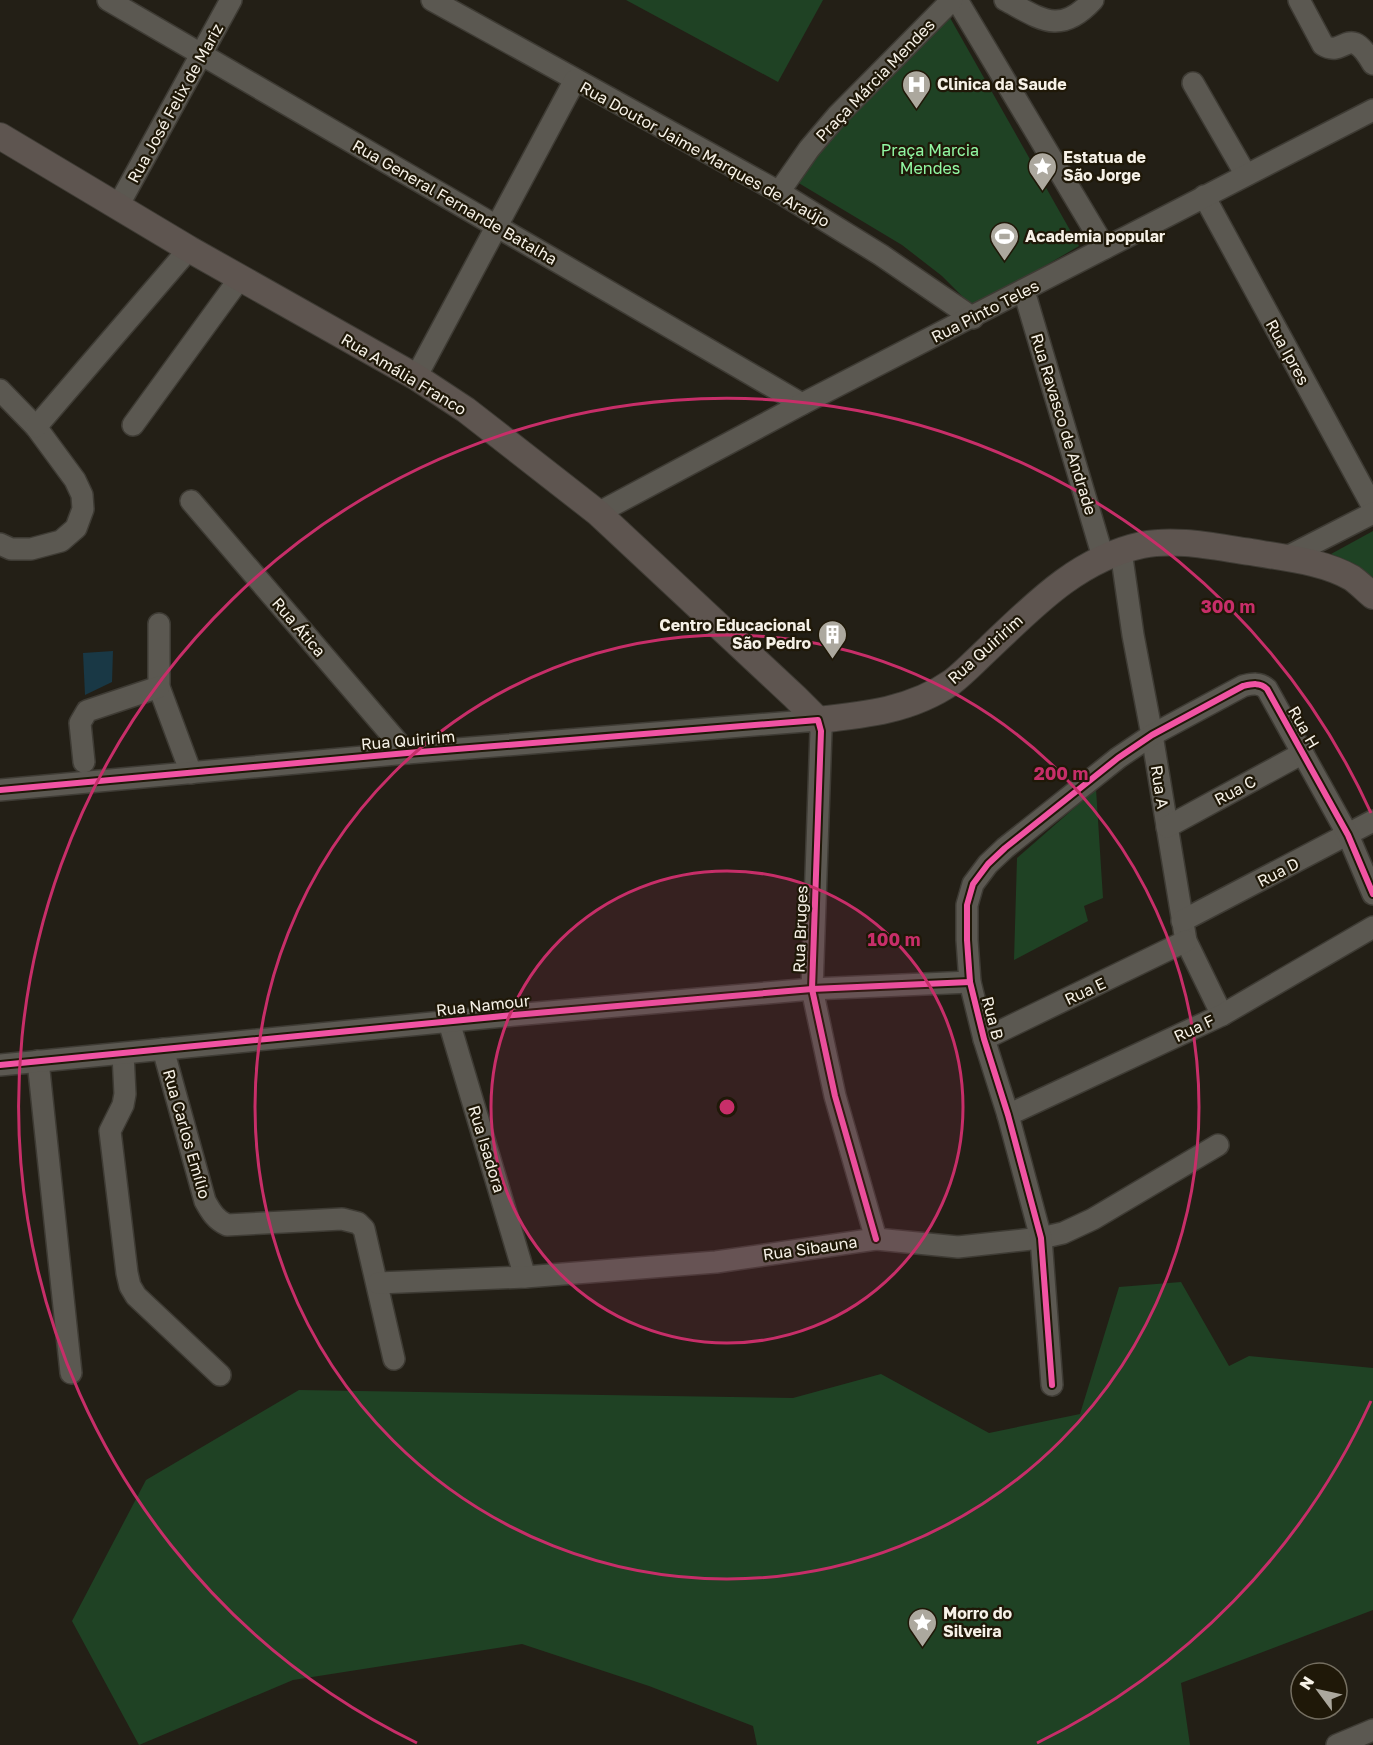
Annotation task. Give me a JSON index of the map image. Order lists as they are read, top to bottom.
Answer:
{
  "streets": {
    "main road": ["Rua Amália Franco", "Rua Quiririm"],
    "street": [
      "Praça Márcia Mendes",
      "Rua José Felix de Mariz",
      "Rua Doutor Jaime Marques de Araújo",
      "Rua General Fernande Batalha",
      "Rua Pinto Teles",
      "Rua Ipres",
      "Rua Ravasco de Andrade",
      "Rua Ática",
      "Rua H",
      "Rua A",
      "Rua C",
      "Rua D",
      "Rua Bruges",
      "Rua E",
      "Rua Namour",
      "Rua B",
      "Rua F",
      "Rua Carlos Emílio",
      "Rua Isadora",
      "Rua Sibauna"
    ]
  },
  "crossings": [
    ["Praça Márcia Mendes", "Rua Doutor Jaime Marques de Araújo"],
    ["Rua José Felix de Mariz", "Rua General Fernande Batalha"],
    ["Rua José Felix de Mariz", "Rua Amália Franco"],
    ["Rua Doutor Jaime Marques de Araújo", "Rua Pinto Teles"],
    ["Rua General Fernande Batalha", "Rua Pinto Teles"],
    ["Rua Pinto Teles", "Rua Ipres"],
    ["Rua Pinto Teles", "Rua Amália Franco"],
    ["Rua Pinto Teles", "Rua Ravasco de Andrade"],
    ["Rua Amália Franco", "Rua Quiririm"],
    ["Rua Amália Franco", "Rua Bruges"],
    ["Rua Ravasco de Andrade", "Rua Quiririm"],
    ["Rua Ravasco de Andrade", "Rua A"],
    ["Rua Ática", "Rua Quiririm"],
    ["Rua Quiririm", "Rua A"],
    ["Rua Quiririm", "Rua Bruges"],
    ["Rua H", "Rua A"],
    ["Rua H", "Rua C"],
    ["Rua H", "Rua D"],
    ["Rua H", "Rua B"],
    ["Rua A", "Rua C"],
    ["Rua A", "Rua D"],
    ["Rua A", "Rua E"],
    ["Rua A", "Rua B"],
    ["Rua A", "Rua F"],
    ["Rua D", "Rua E"],
    ["Rua Bruges", "Rua Namour"],
    ["Rua Bruges", "Rua Sibauna"],
    ["Rua E", "Rua B"],
    ["Rua Namour", "Rua B"],
    ["Rua Namour", "Rua Carlos Emílio"],
    ["Rua Namour", "Rua Isadora"],
    ["Rua B", "Rua F"],
    ["Rua B", "Rua Sibauna"],
    ["Rua Carlos Emílio", "Rua Sibauna"],
    ["Rua Isadora", "Rua Sibauna"]
  ],
  "parks": ["Praça Marcia Mendes"],
  "places": {
    "hospital": ["Clinica da Saude"],
    "place": ["Estatua de São Jorge", "Morro do Silveira"],
    "sports": ["Academia popular"],
    "building": ["Centro Educacional São Pedro"]
  },
  "north": "top left",
  "rings": ["300 m", "200 m", "100 m"]
}
